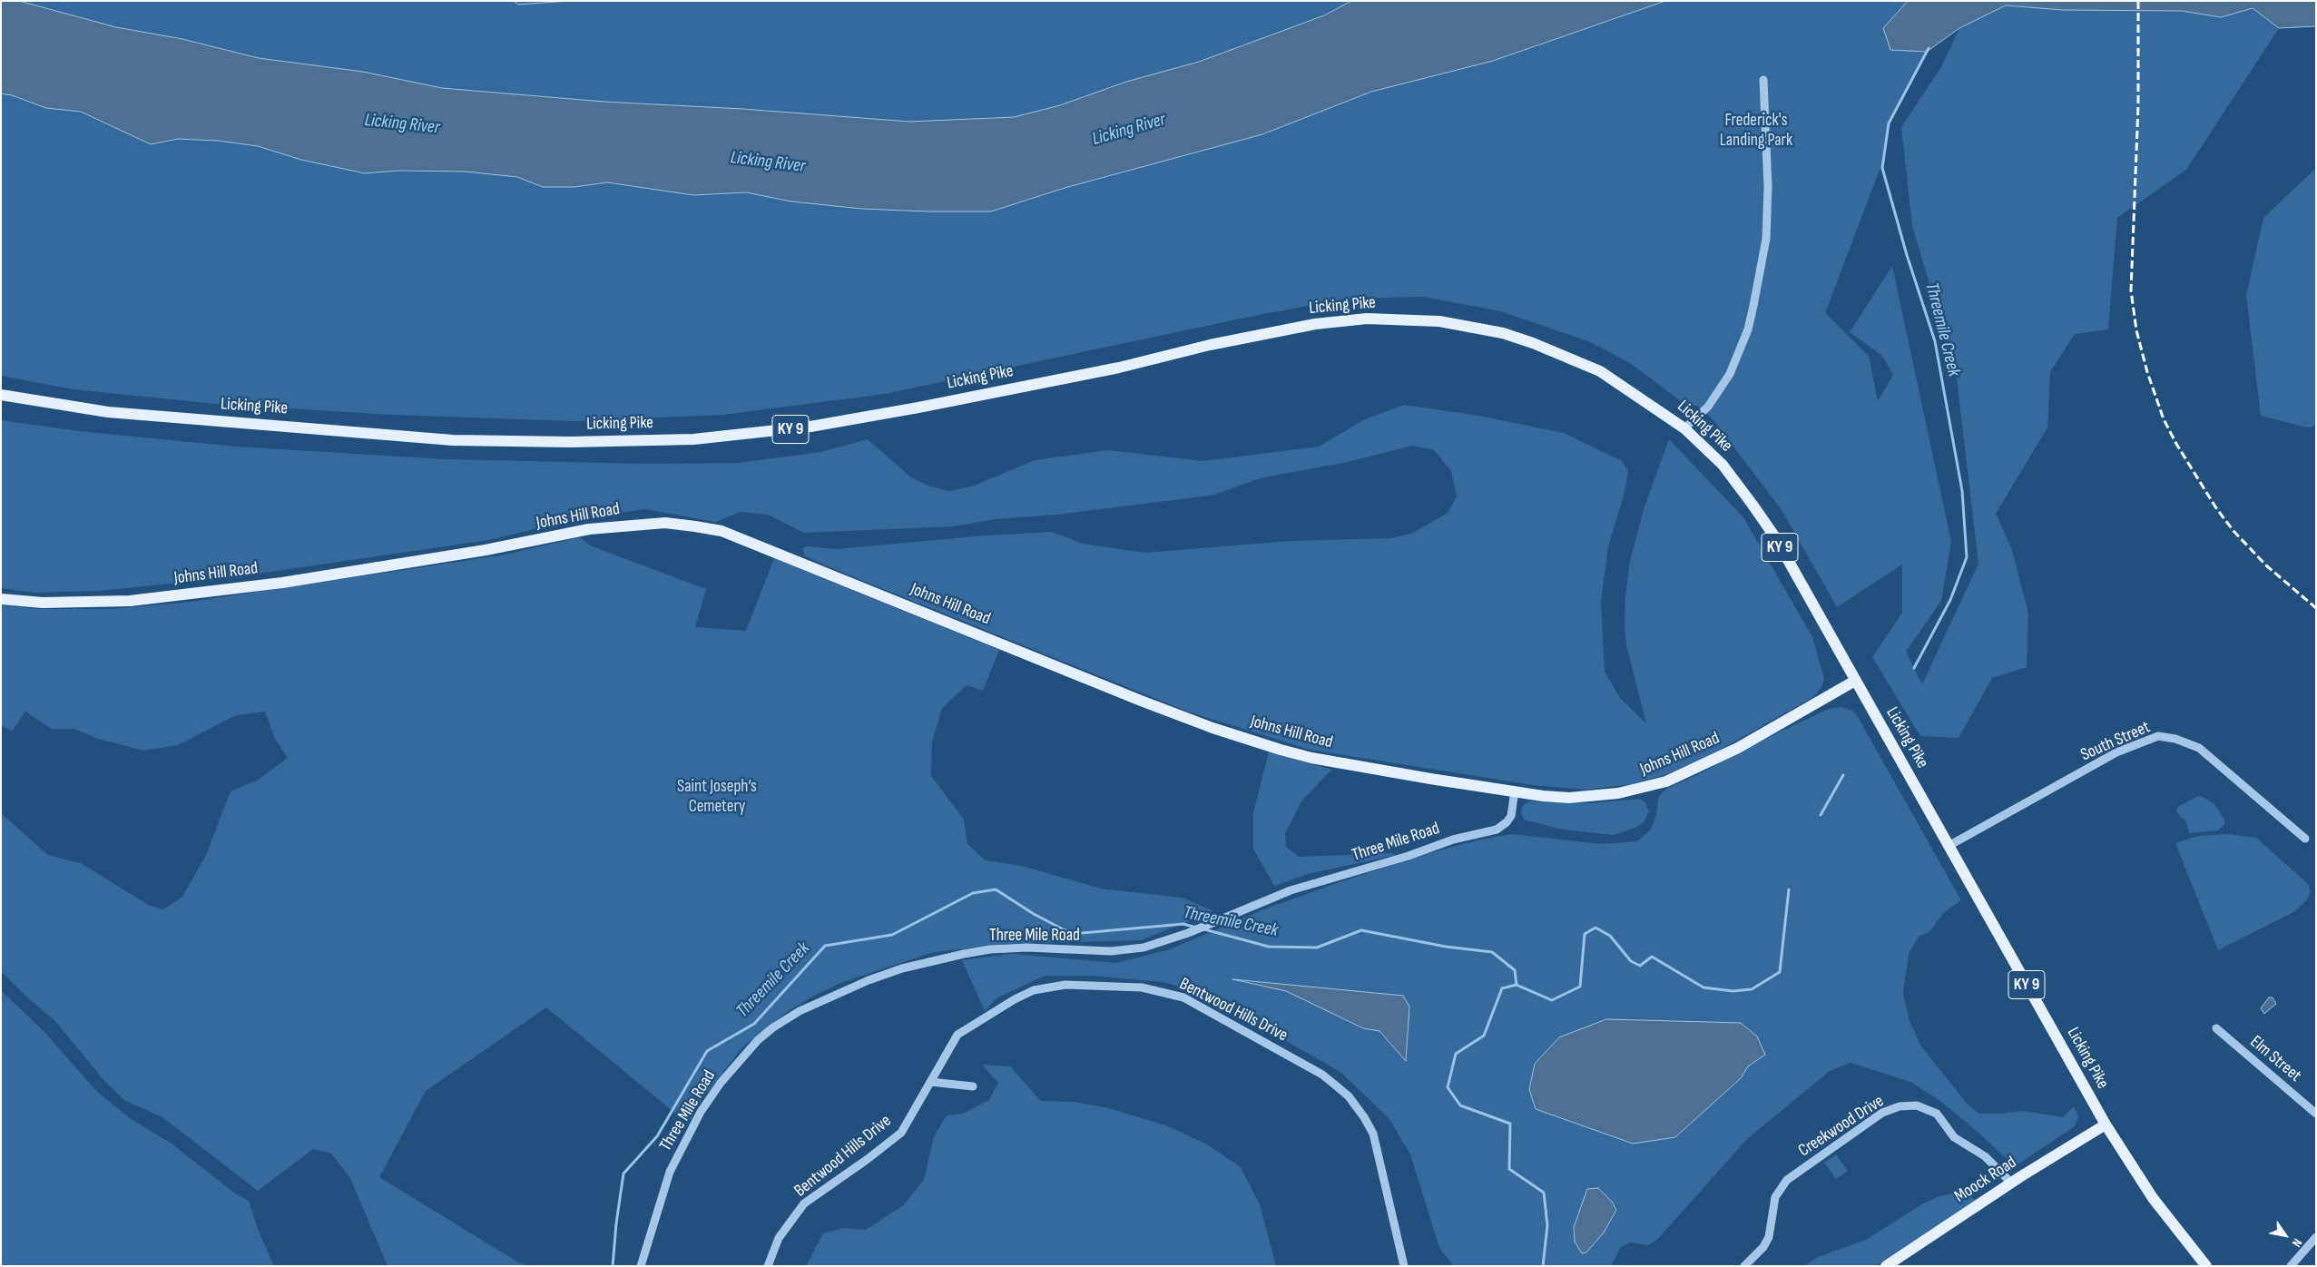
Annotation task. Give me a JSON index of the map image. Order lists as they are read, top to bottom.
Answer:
{
  "streets": {
    "main road": [
      "Licking Pike",
      "KY 9",
      "Johns Hill Road",
      "Moock Road"
    ],
    "street": [
      "South Street",
      "Three Mile Road",
      "Bentwood Hills Drive",
      "Elm Street",
      "Creekwood Drive"
    ]
  },
  "crossings": [
    ["Licking Pike", "Johns Hill Road"],
    ["Licking Pike", "South Street"],
    ["Licking Pike", "Moock Road"],
    ["Johns Hill Road", "Three Mile Road"],
    ["Creekwood Drive", "Moock Road"]
  ],
  "water": ["Licking River", "Threemile Creek"],
  "parks": ["Frederick's Landing Park", "Saint Joseph’s Cemetery"],
  "north": "bottom right"
}
